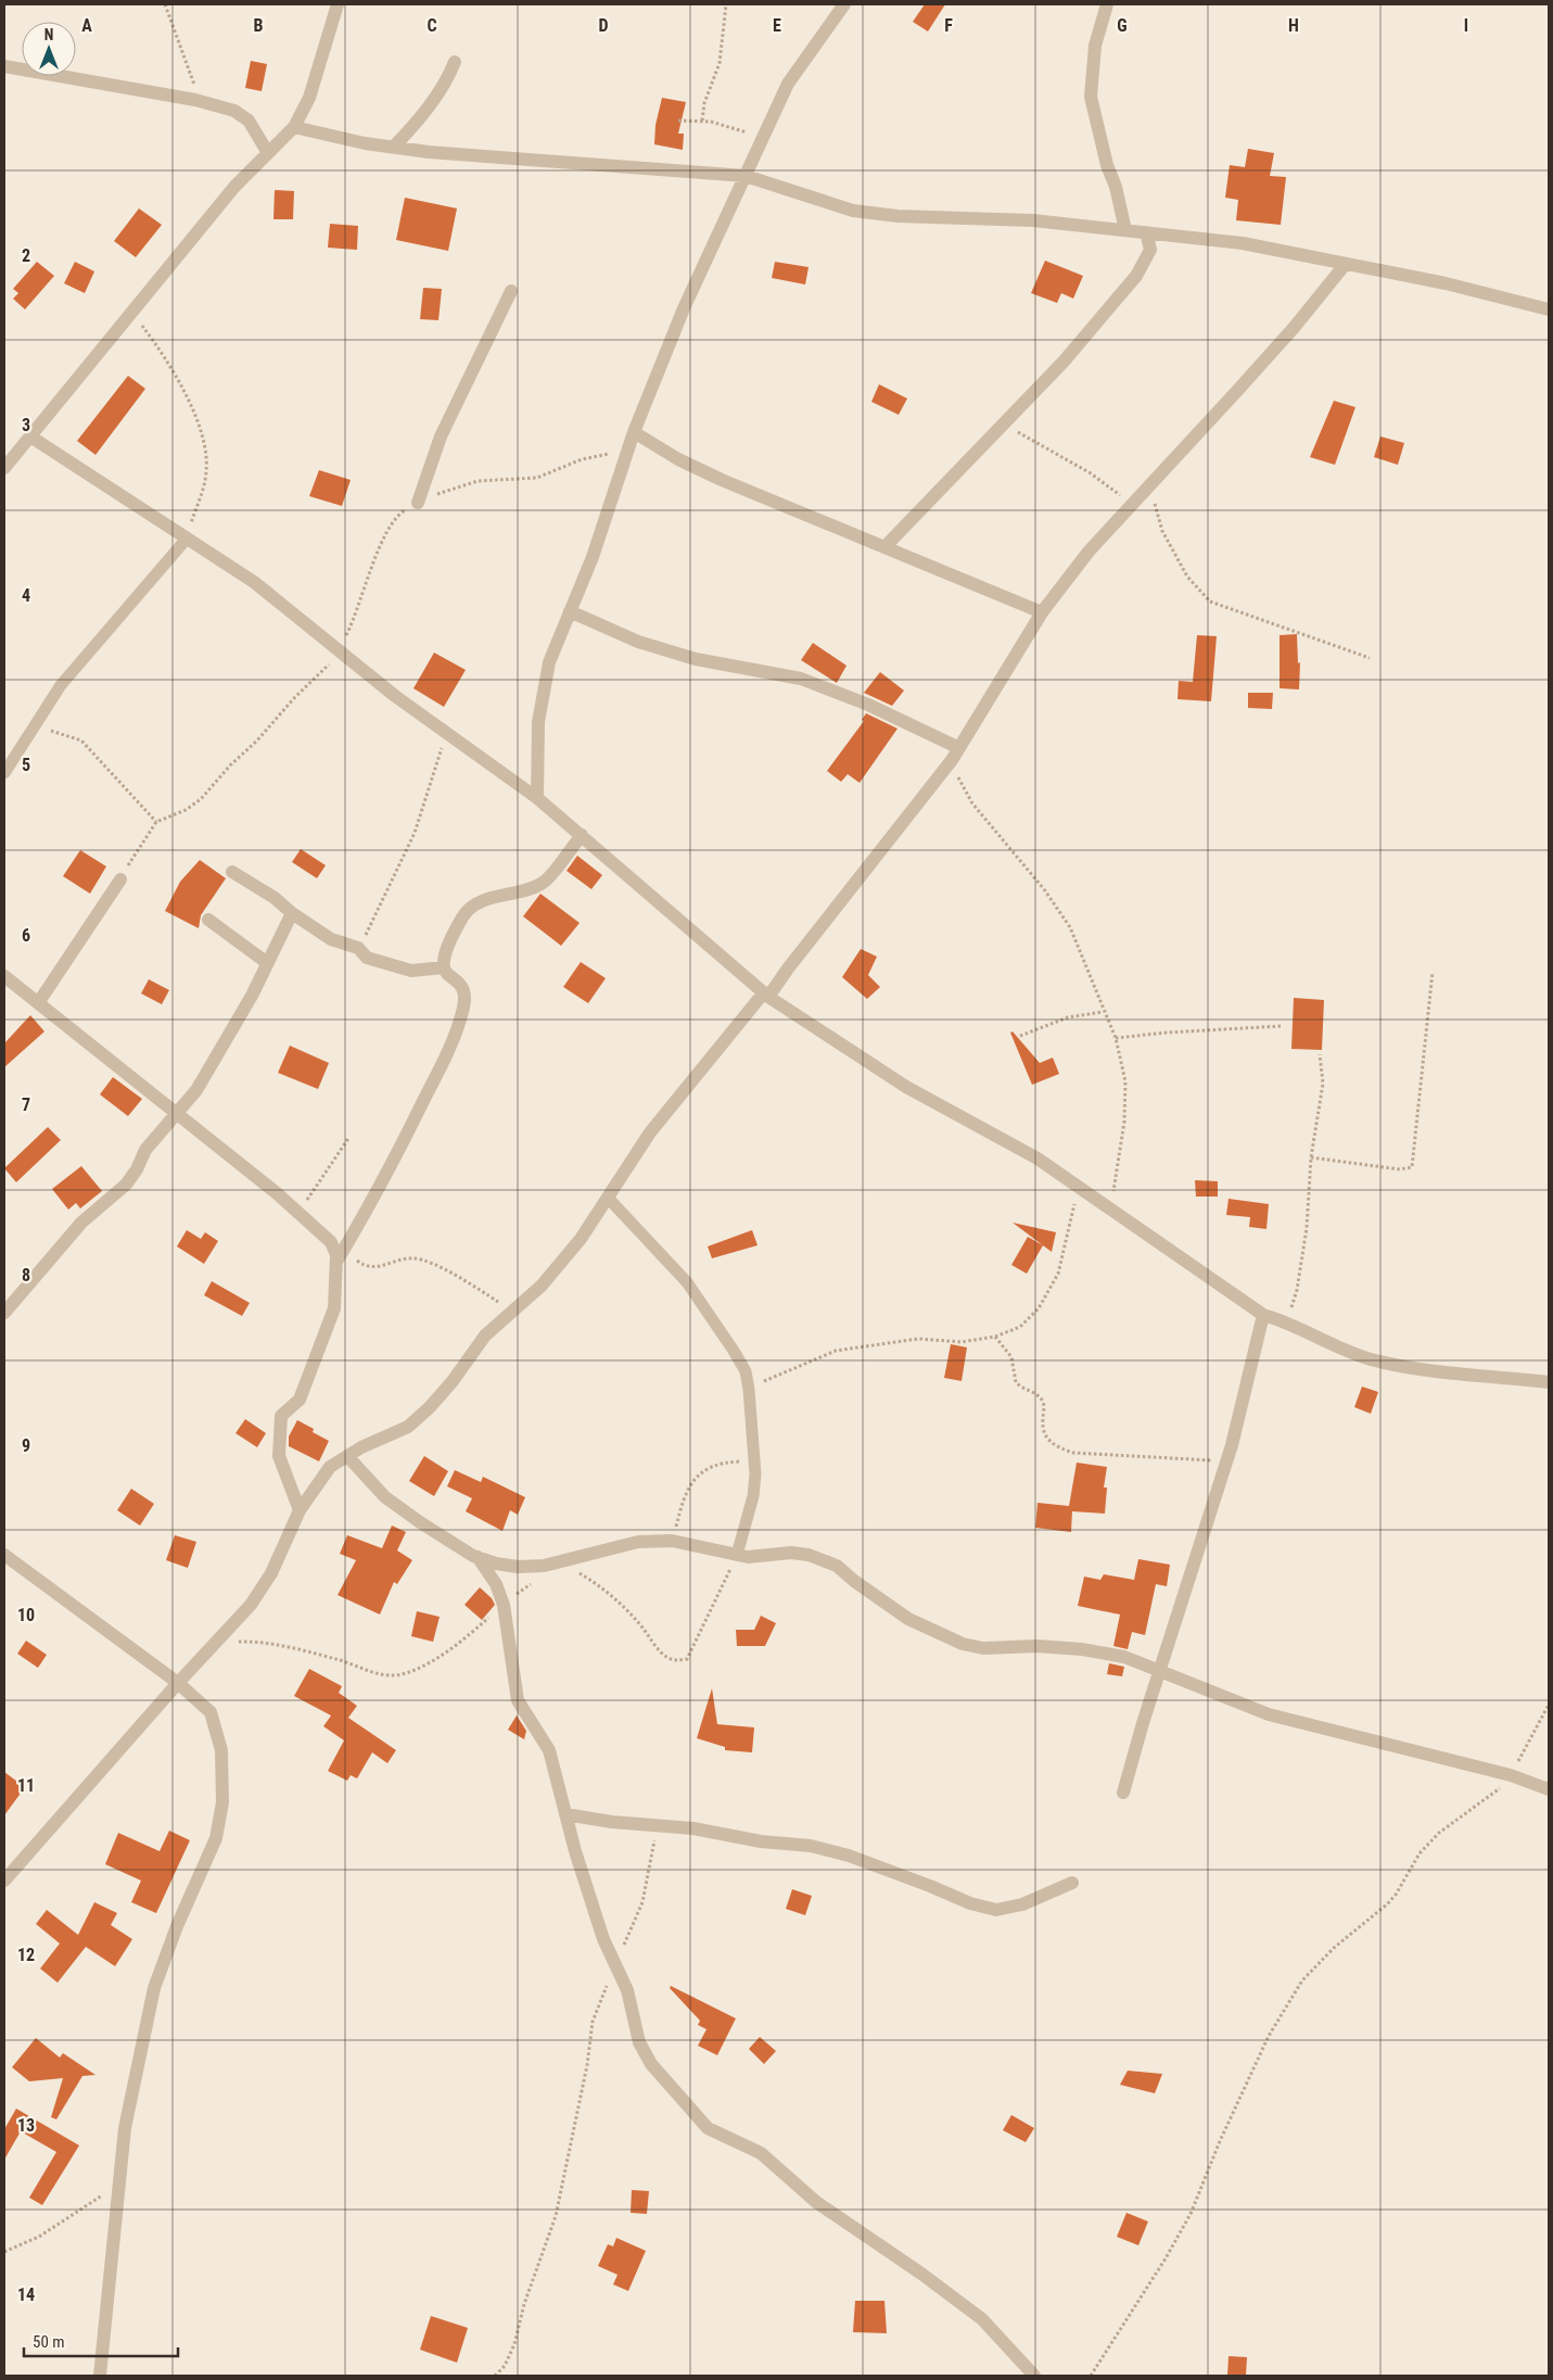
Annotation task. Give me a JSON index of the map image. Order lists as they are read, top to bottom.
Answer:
{
  "scale_bar": "50 m",
  "north": "top",
  "grid": {
    "columns": [
      "A",
      "B",
      "C",
      "D",
      "E",
      "F",
      "G",
      "H",
      "I"
    ],
    "rows": [
      "2",
      "3",
      "4",
      "5",
      "6",
      "7",
      "8",
      "9",
      "10",
      "11",
      "12",
      "13",
      "14"
    ]
  }
}
